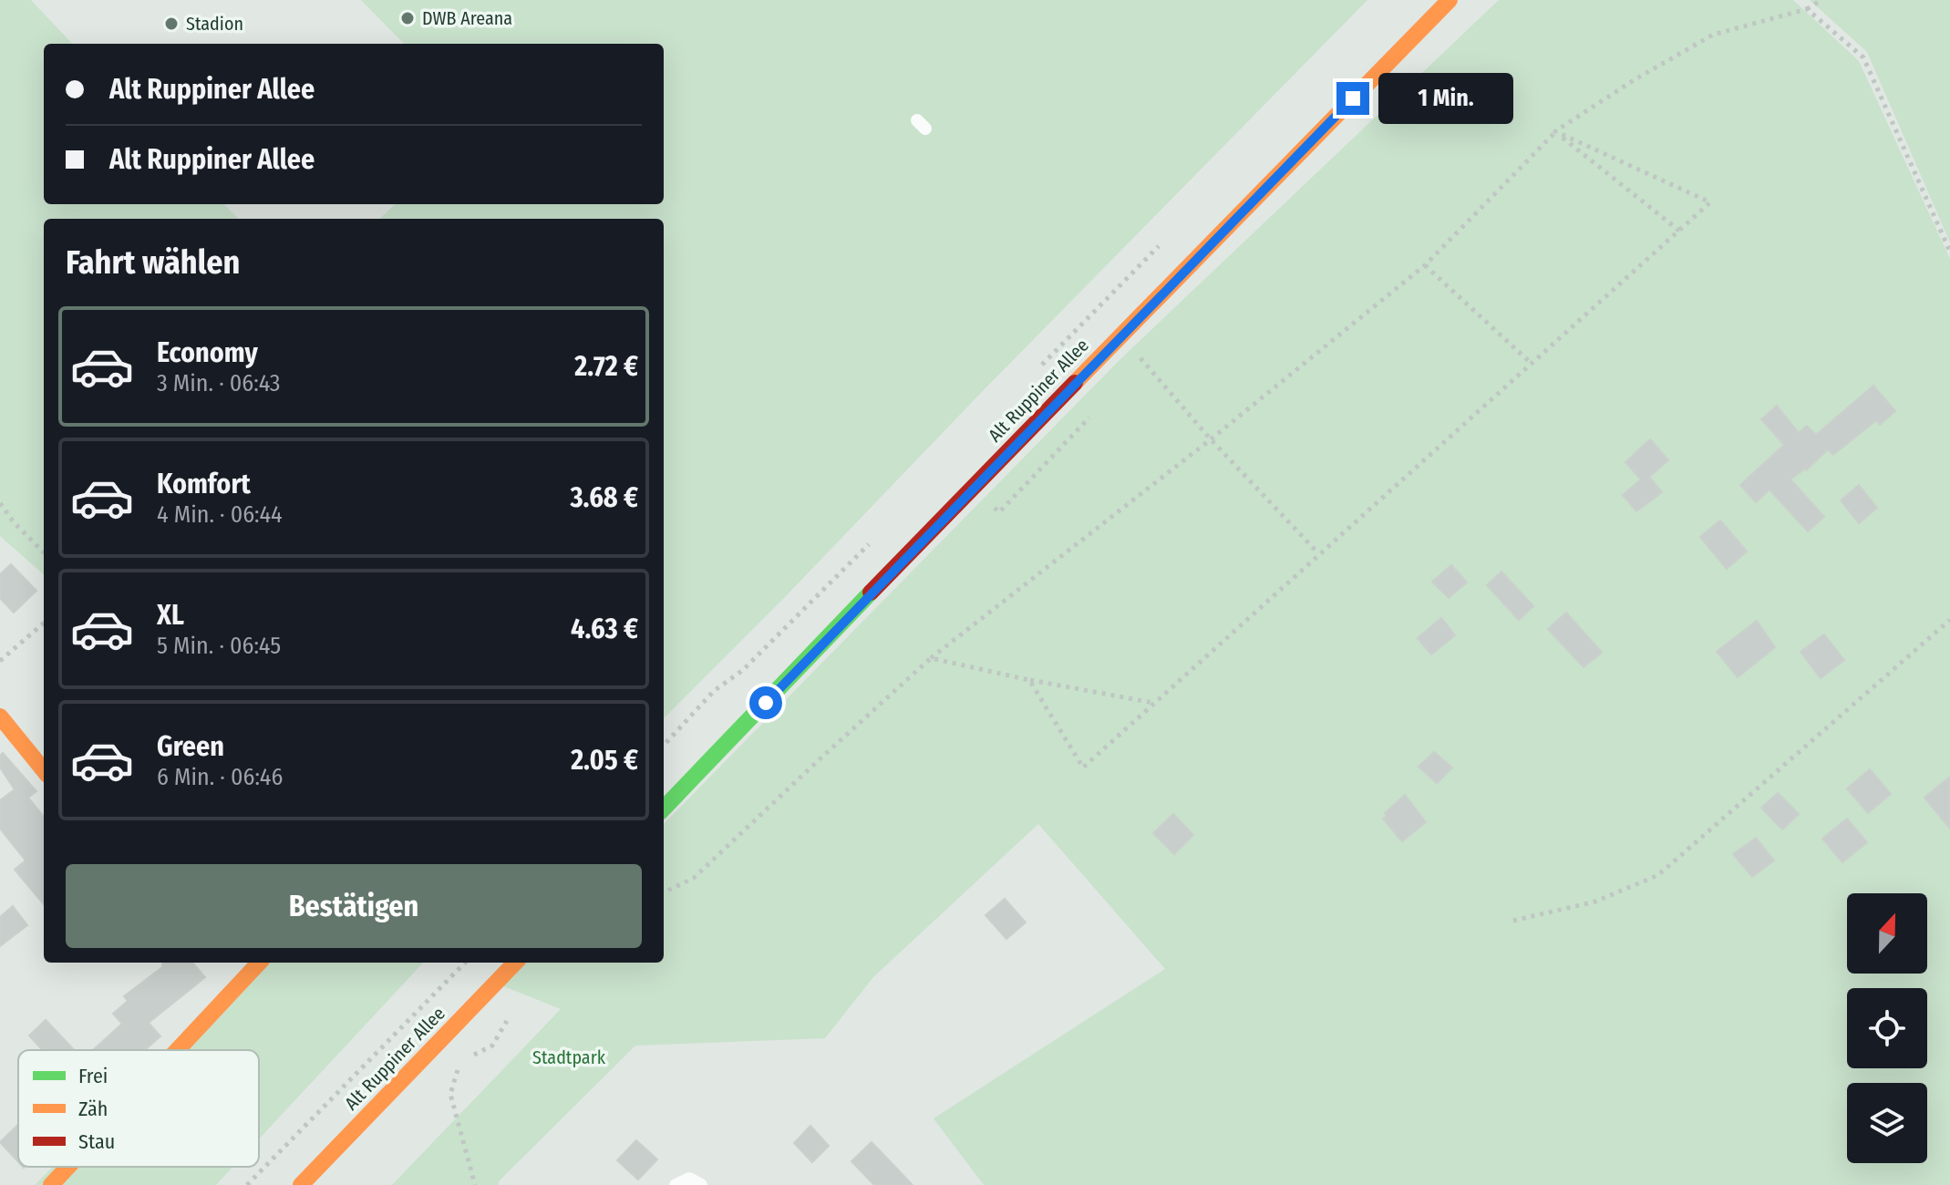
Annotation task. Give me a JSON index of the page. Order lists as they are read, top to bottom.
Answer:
{
  "streets": {
    "main road": ["Alt Ruppiner Allee"]
  },
  "parks": ["Stadtpark"],
  "places": ["DWB Areana", "Stadion"],
  "legend": ["Frei", "Zäh", "Stau"],
  "north": "top",
  "page": {
    "banner": ["Alt Ruppiner Allee", "Alt Ruppiner Allee"],
    "bubble": "1 Min.",
    "heading": "Fahrt wählen",
    "list": [
      {
        "name": "Economy",
        "note": "3 Min. · 06:43",
        "value": "2.72 €"
      },
      {
        "name": "Komfort",
        "note": "4 Min. · 06:44",
        "value": "3.68 €"
      },
      {
        "name": "XL",
        "note": "5 Min. · 06:45",
        "value": "4.63 €"
      },
      {
        "name": "Green",
        "note": "6 Min. · 06:46",
        "value": "2.05 €"
      }
    ],
    "buttons": "Bestätigen"
  }
}
